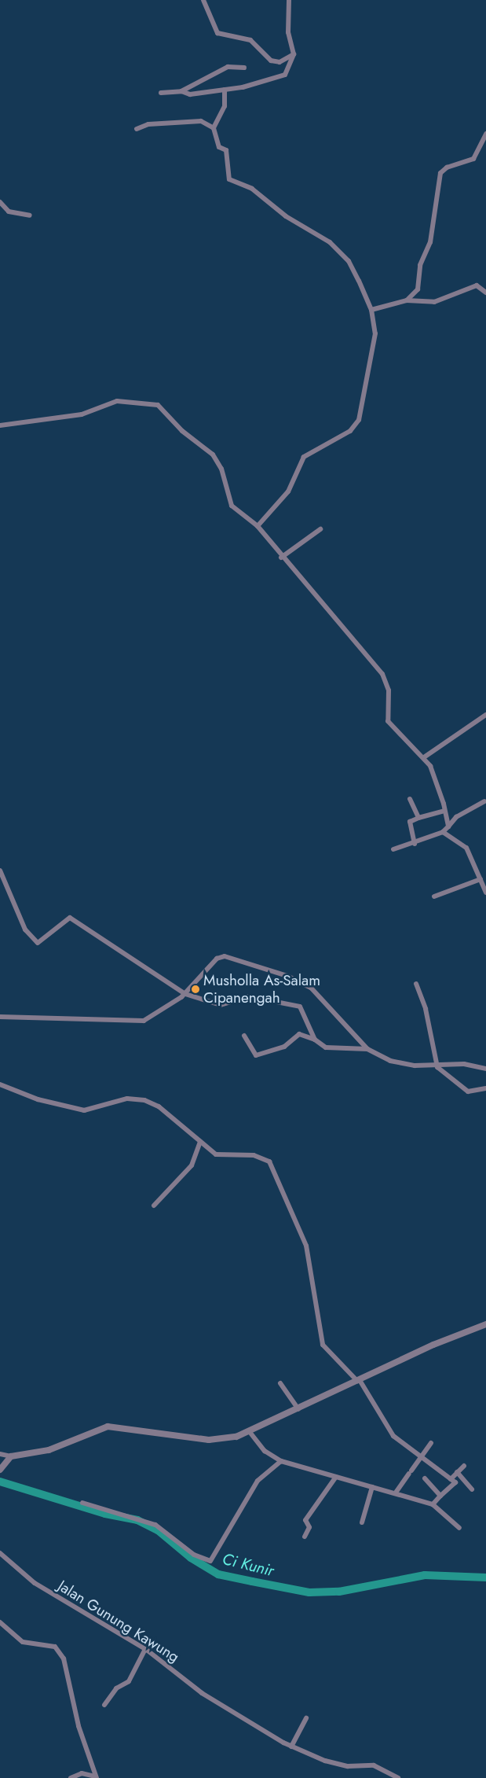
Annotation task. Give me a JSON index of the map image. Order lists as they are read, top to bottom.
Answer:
{
  "streets": {
    "street": ["Jalan Gunung Kawung"]
  },
  "water": ["Ci Kunir"],
  "places": ["Musholla As-Salam Cipanengah"]
}
